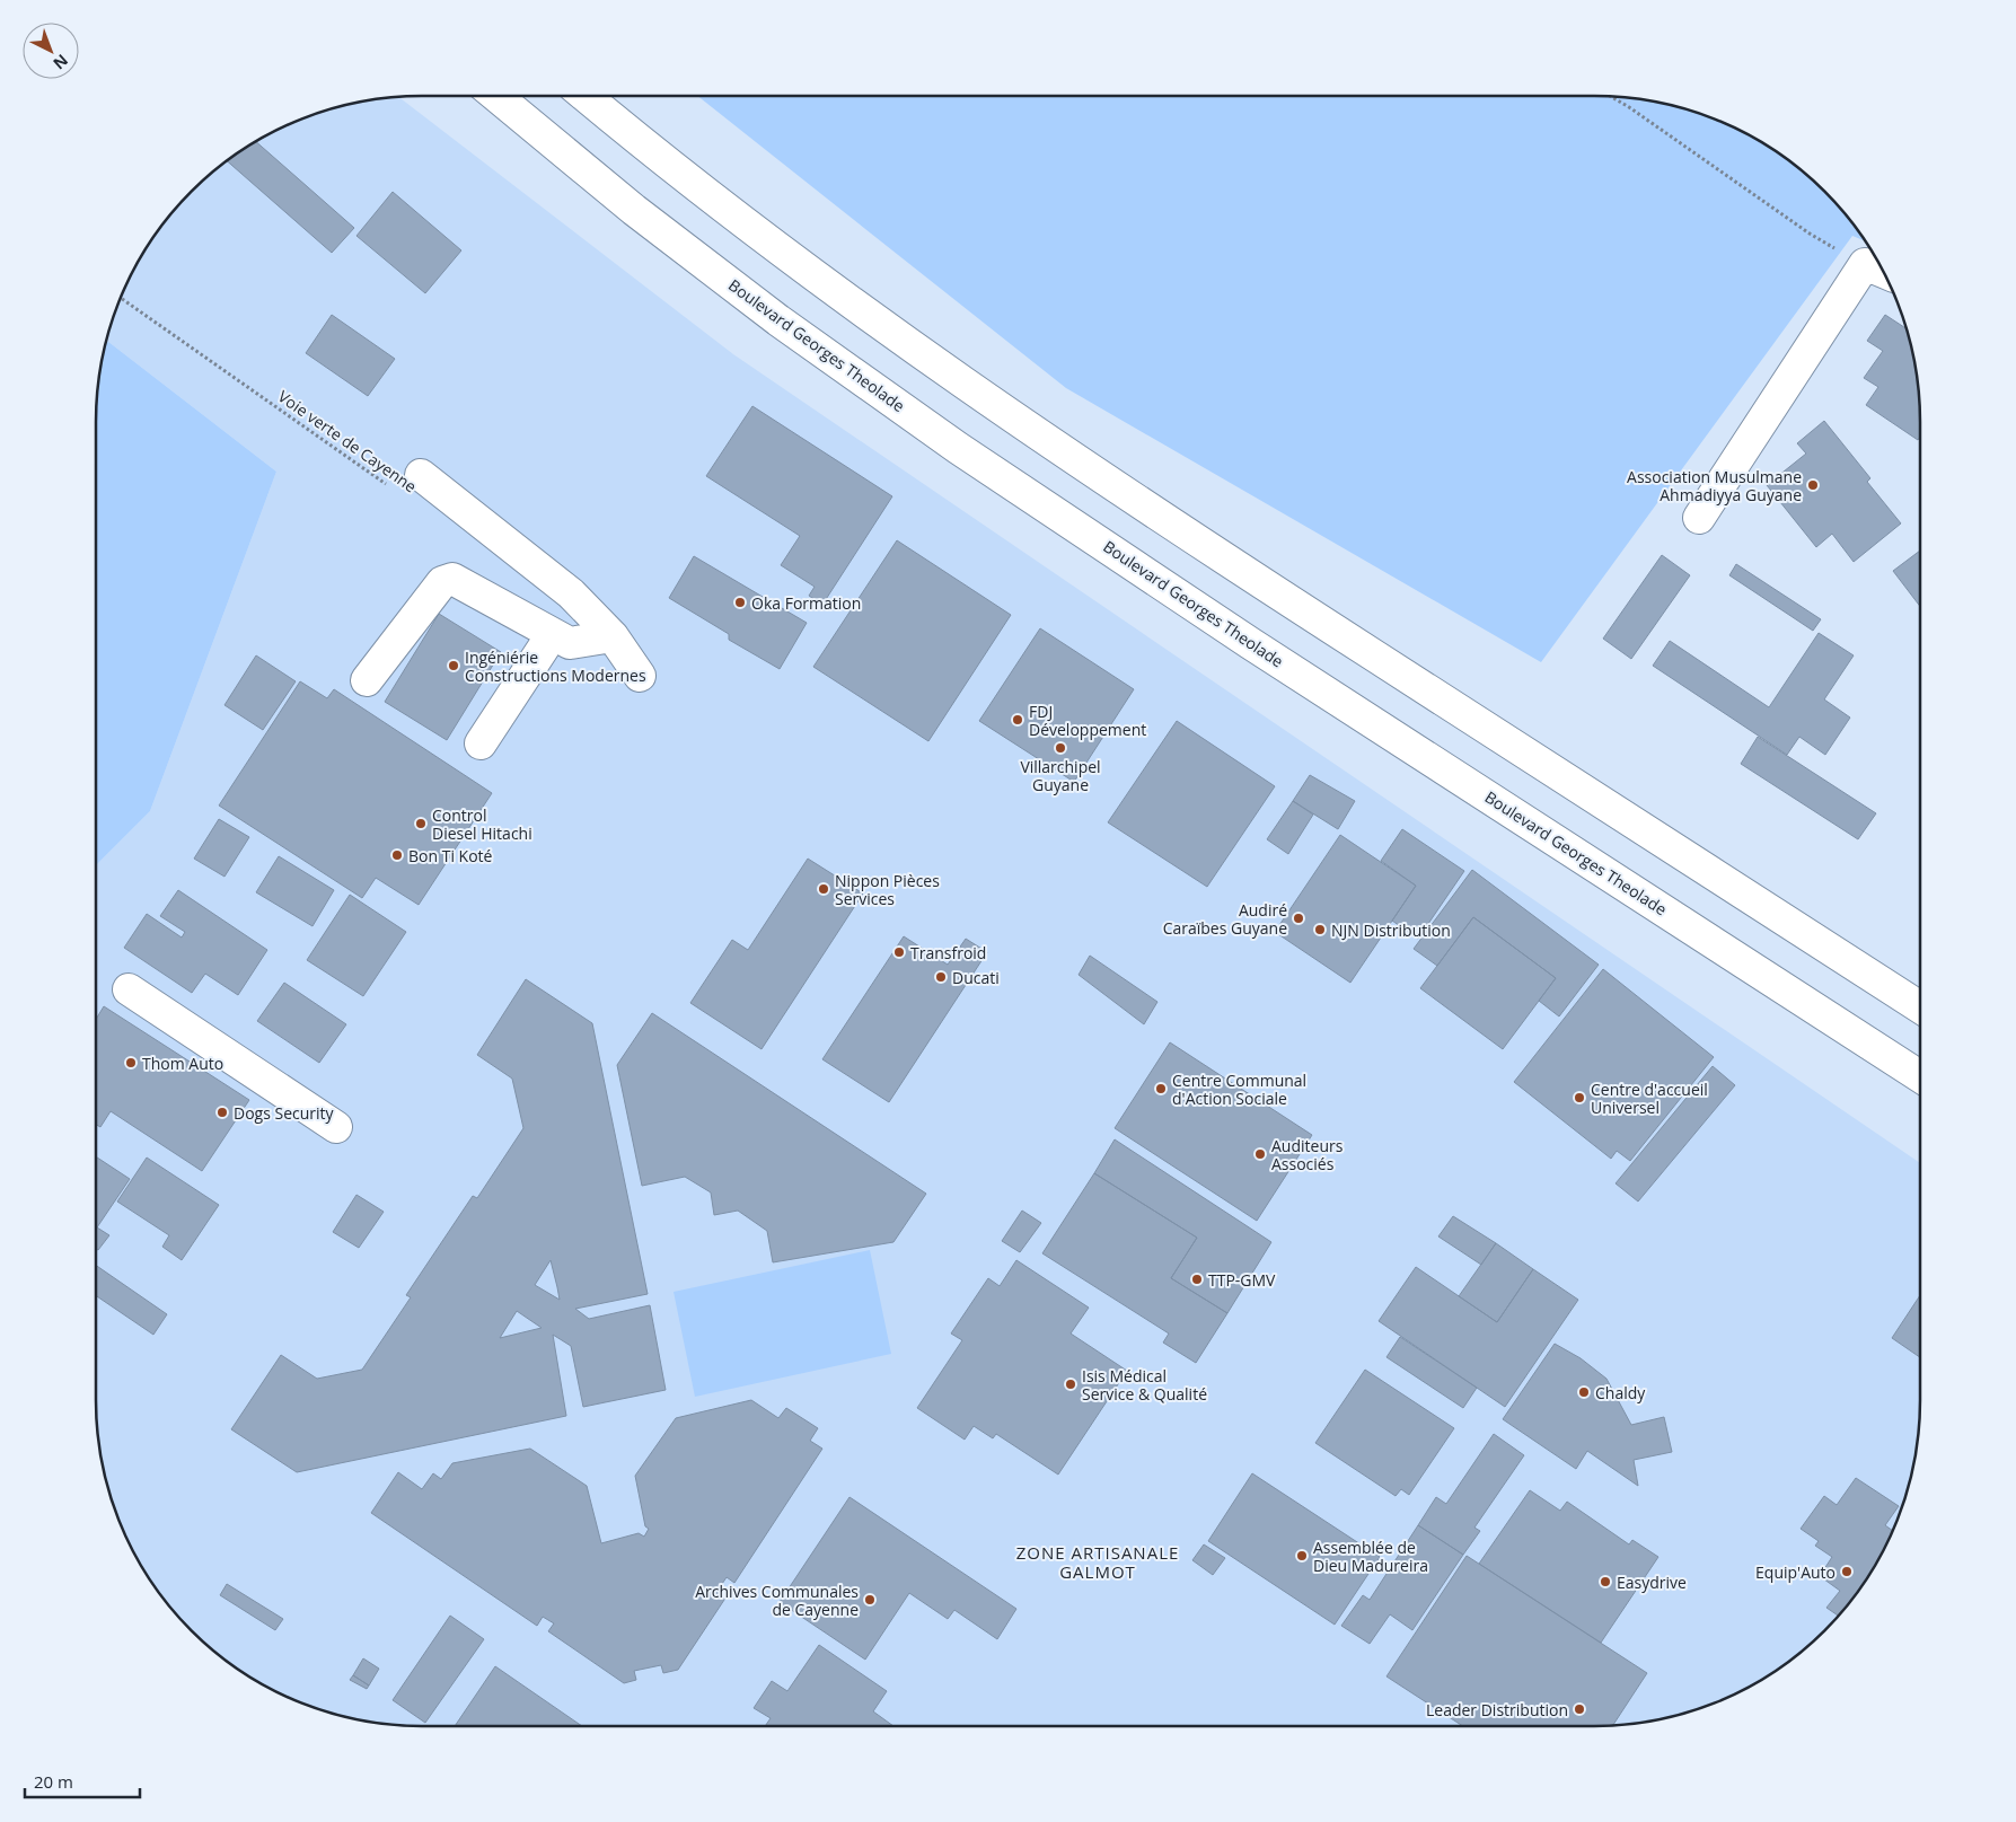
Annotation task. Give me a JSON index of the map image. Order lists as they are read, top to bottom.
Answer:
{
  "streets": {
    "main road": ["Boulevard Georges Theolade"],
    "path": ["Voie verte de Cayenne"]
  },
  "districts": ["ZONE ARTISANALE GALMOT"],
  "places": [
    "Association Musulmane Ahmadiyya Guyane",
    "Oka Formation",
    "Ingéniérie Constructions Modernes",
    "FDJ Développement",
    "Villarchipel Guyane",
    "Control Diesel Hitachi",
    "Bon Ti Koté",
    "Nippon Pièces Services",
    "Audiré Caraïbes Guyane",
    "NJN Distribution",
    "Transfroid",
    "Ducati",
    "Thom Auto",
    "Centre Communal d'Action Sociale",
    "Centre d'accueil Universel",
    "Dogs Security",
    "Auditeurs Associés",
    "TTP-GMV",
    "Isis Médical Service & Qualité",
    "Chaldy",
    "Assemblée de Dieu Madureira",
    "Equip'Auto",
    "Easydrive",
    "Archives Communales de Cayenne",
    "Leader Distribution"
  ],
  "scale_bar": "20 m",
  "north": "bottom right"
}
